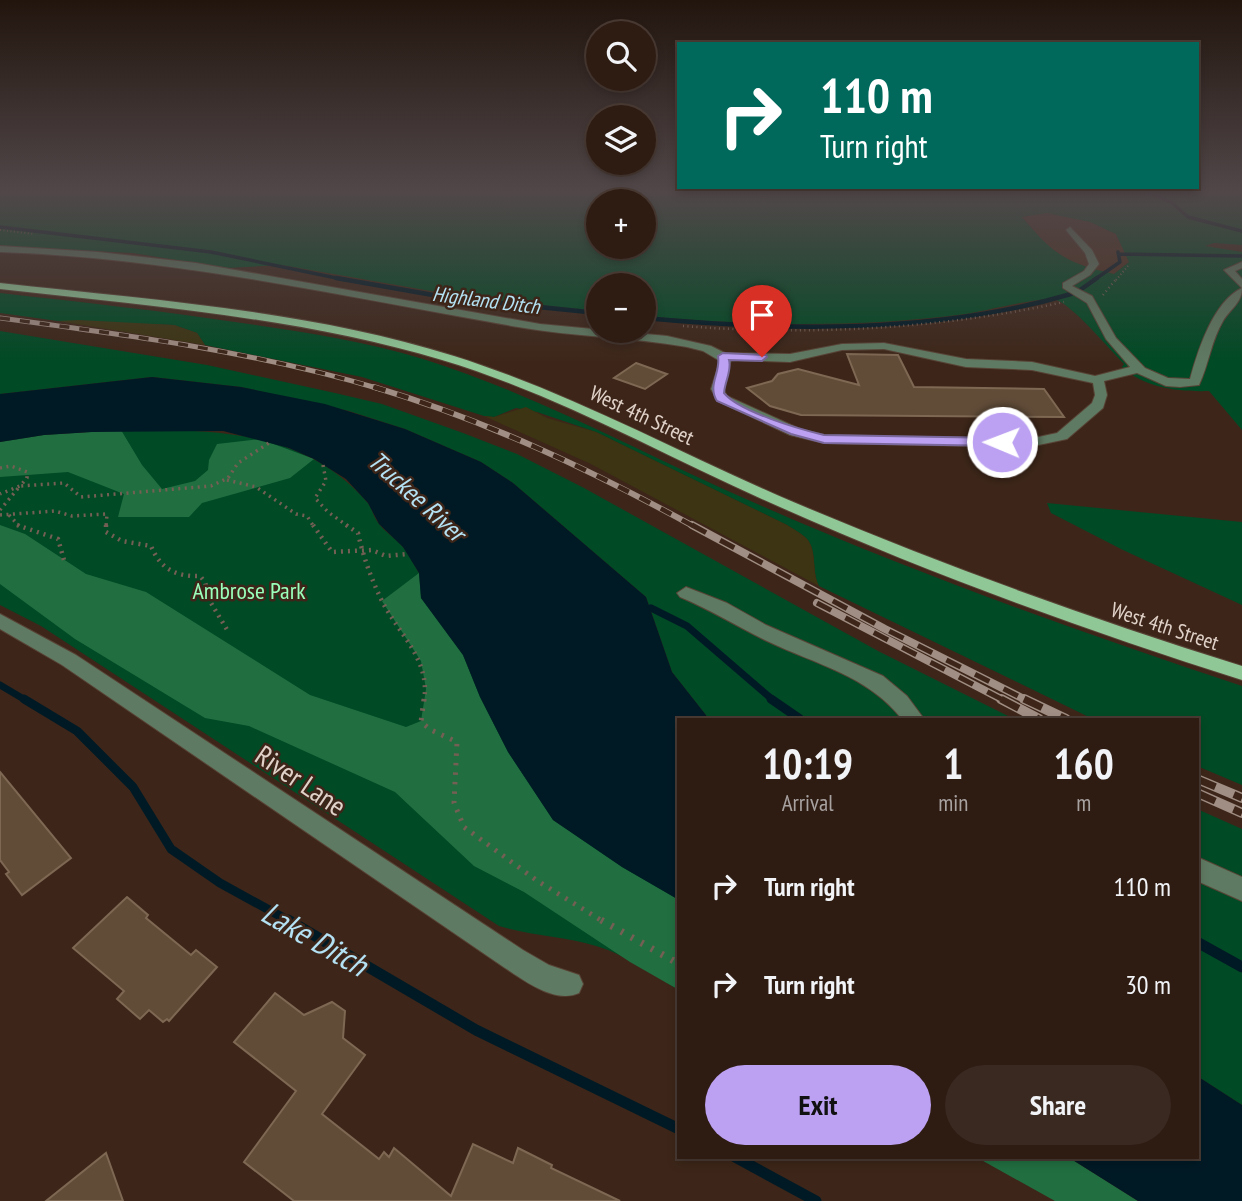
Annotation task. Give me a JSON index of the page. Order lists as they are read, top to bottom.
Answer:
{
  "streets": {
    "main road": ["West 4th Street"],
    "street": ["River Lane"]
  },
  "water": ["Highland Ditch", "Truckee River", "Lake Ditch"],
  "parks": ["Ambrose Park"],
  "page": {
    "map_buttons": ["+", "−"],
    "turn": ["110 m", "Turn right"],
    "eta": [
      "10:19",
      "Arrival",
      "1",
      "min",
      "160",
      "m"
    ],
    "list": [
      {
        "name": "Turn right",
        "value": "110 m"
      },
      {
        "name": "Turn right",
        "value": "30 m"
      }
    ],
    "buttons": ["Exit", "Share"]
  }
}
